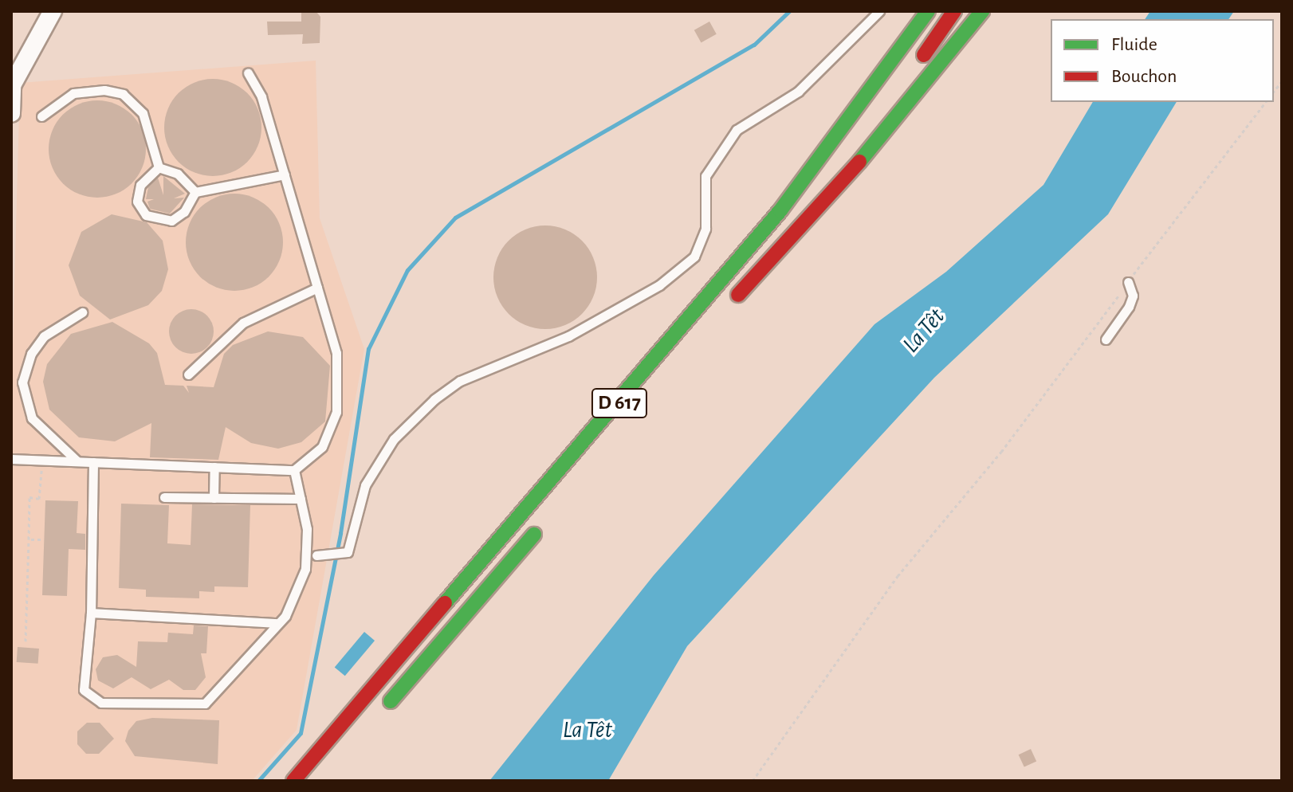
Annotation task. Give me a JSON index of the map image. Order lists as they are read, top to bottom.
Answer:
{
  "streets": {
    "highway": ["D 617"]
  },
  "water": ["La Têt"],
  "legend": ["Fluide", "Bouchon"]
}
